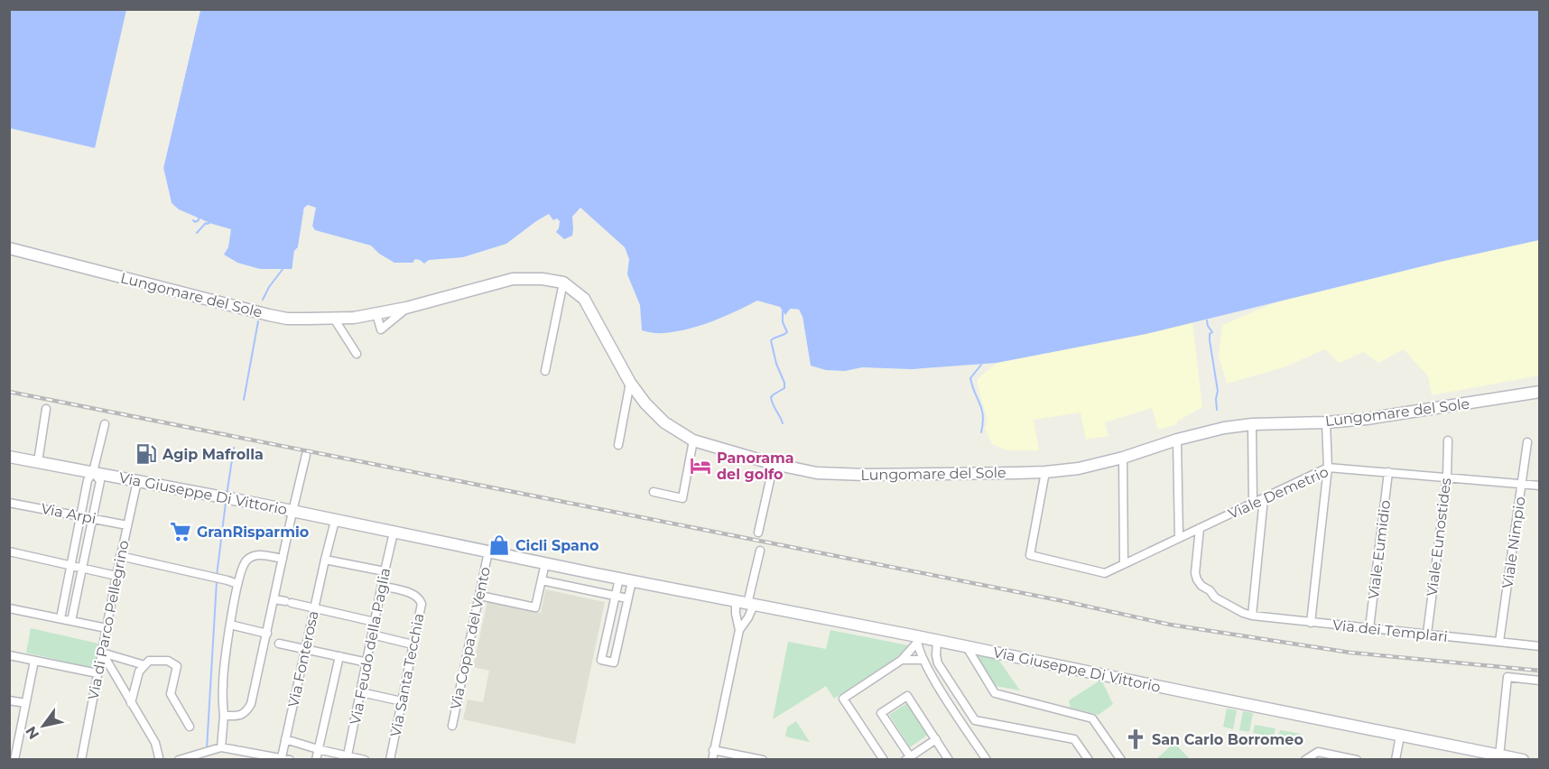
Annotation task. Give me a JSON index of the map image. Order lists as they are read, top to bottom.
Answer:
{
  "streets": {
    "street": [
      "Lungomare del Sole",
      "Viale Demetrio",
      "Via Giuseppe Di Vittorio",
      "Via Arpi",
      "Viale Eunostides",
      "Viale Nimpio",
      "Viale Eumidio",
      "Via di Parco Pellegrino",
      "Via dei Templari",
      "Via Coppa del Vento",
      "Via Feudo della Paglia",
      "Via Fonterosa",
      "Via Santa Tecchia"
    ]
  },
  "crossings": [
    ["Lungomare del Sole", "Viale Demetrio"],
    ["Viale Demetrio", "Viale Eunostides"],
    ["Viale Demetrio", "Viale Nimpio"],
    ["Viale Demetrio", "Viale Eumidio"],
    ["Viale Demetrio", "Via dei Templari"],
    ["Via Giuseppe Di Vittorio", "Via di Parco Pellegrino"],
    ["Via Giuseppe Di Vittorio", "Via Coppa del Vento"],
    ["Via Giuseppe Di Vittorio", "Via Feudo della Paglia"],
    ["Via Giuseppe Di Vittorio", "Via Fonterosa"],
    ["Via Arpi", "Via di Parco Pellegrino"],
    ["Viale Eunostides", "Via dei Templari"],
    ["Viale Nimpio", "Via dei Templari"],
    ["Viale Eumidio", "Via dei Templari"],
    ["Via Feudo della Paglia", "Via Santa Tecchia"]
  ],
  "places": {
    "fuel station": ["Agip Mafrolla"],
    "hotel": ["Panorama del golfo"],
    "supermarket": ["GranRisparmio"],
    "shop": ["Cicli Spano"],
    "church": ["San Carlo Borromeo"]
  },
  "north": "bottom left"
}
